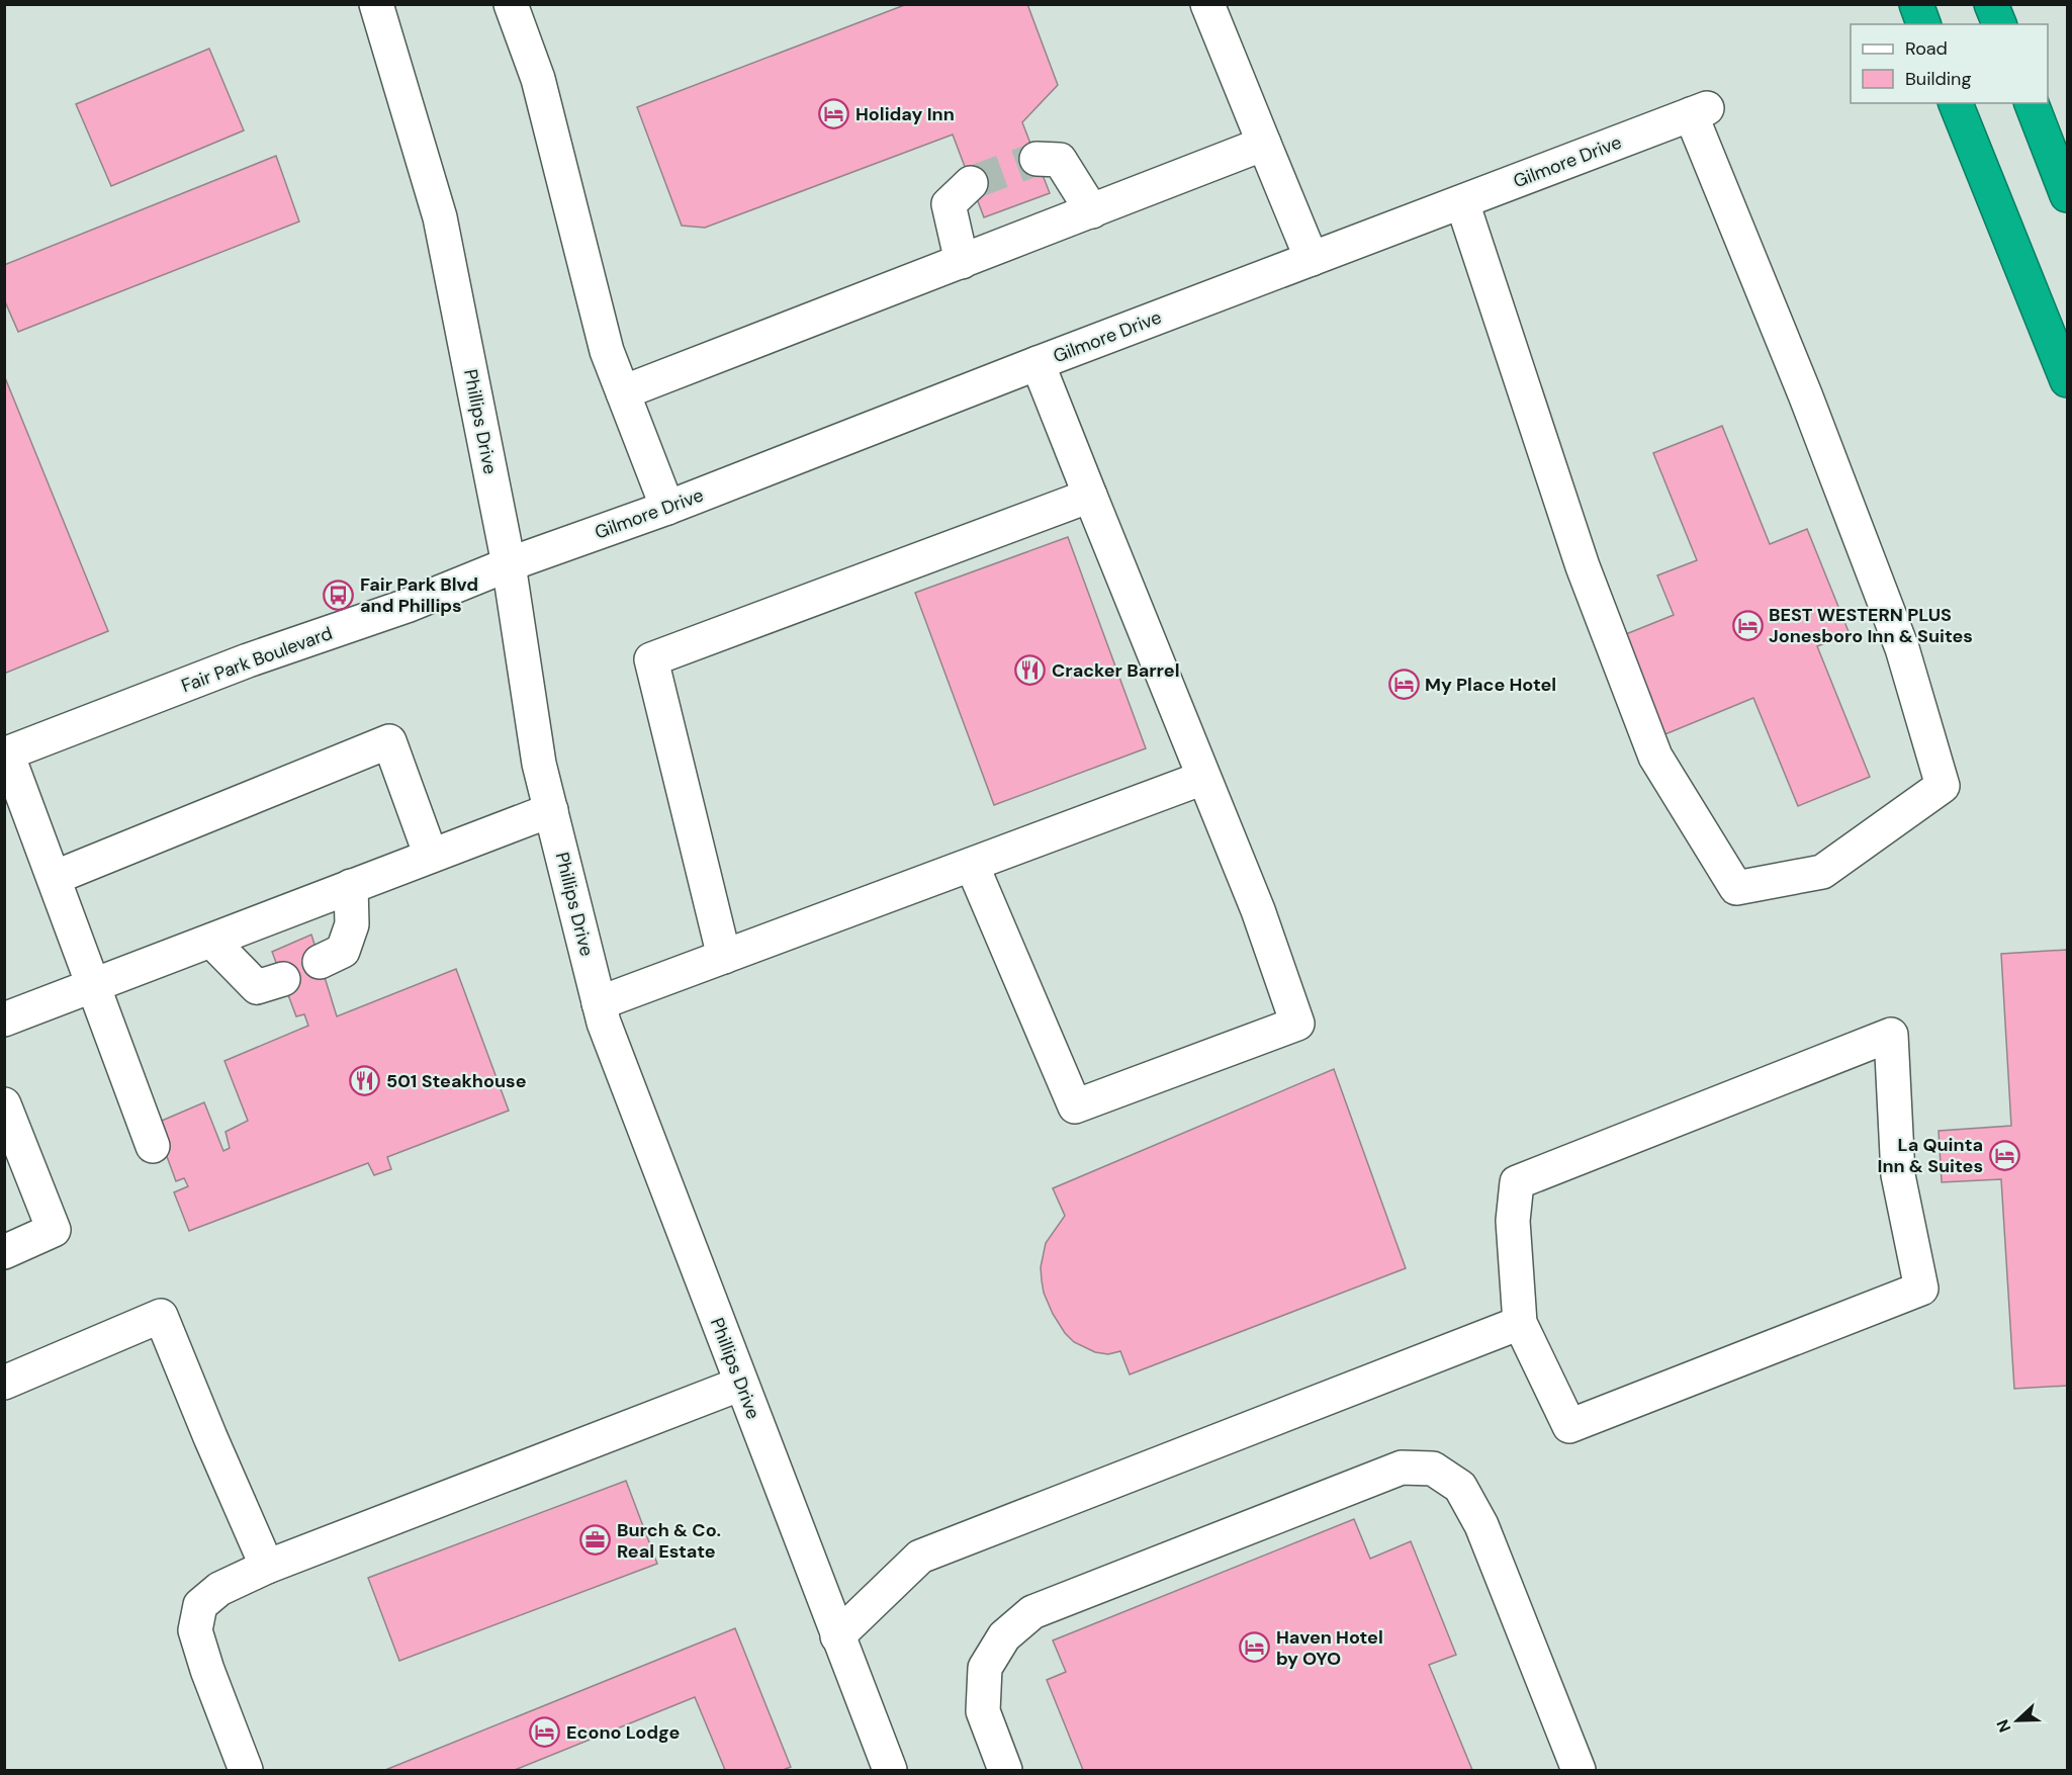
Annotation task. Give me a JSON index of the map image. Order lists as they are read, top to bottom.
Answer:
{
  "streets": {
    "street": ["Gilmore Drive", "Phillips Drive", "Fair Park Boulevard"]
  },
  "crossings": [
    ["Gilmore Drive", "Phillips Drive"],
    ["Gilmore Drive", "Fair Park Boulevard"],
    ["Phillips Drive", "Fair Park Boulevard"]
  ],
  "places": {
    "hotel": [
      "Holiday Inn",
      "BEST WESTERN PLUS Jonesboro Inn & Suites",
      "My Place Hotel",
      "La Quinta Inn & Suites",
      "Haven Hotel by OYO",
      "Econo Lodge"
    ],
    "bus stop": ["Fair Park Blvd and Phillips"],
    "restaurant": ["Cracker Barrel", "501 Steakhouse"],
    "office": ["Burch & Co. Real Estate"]
  },
  "legend": ["Road", "Building"],
  "north": "left"
}
